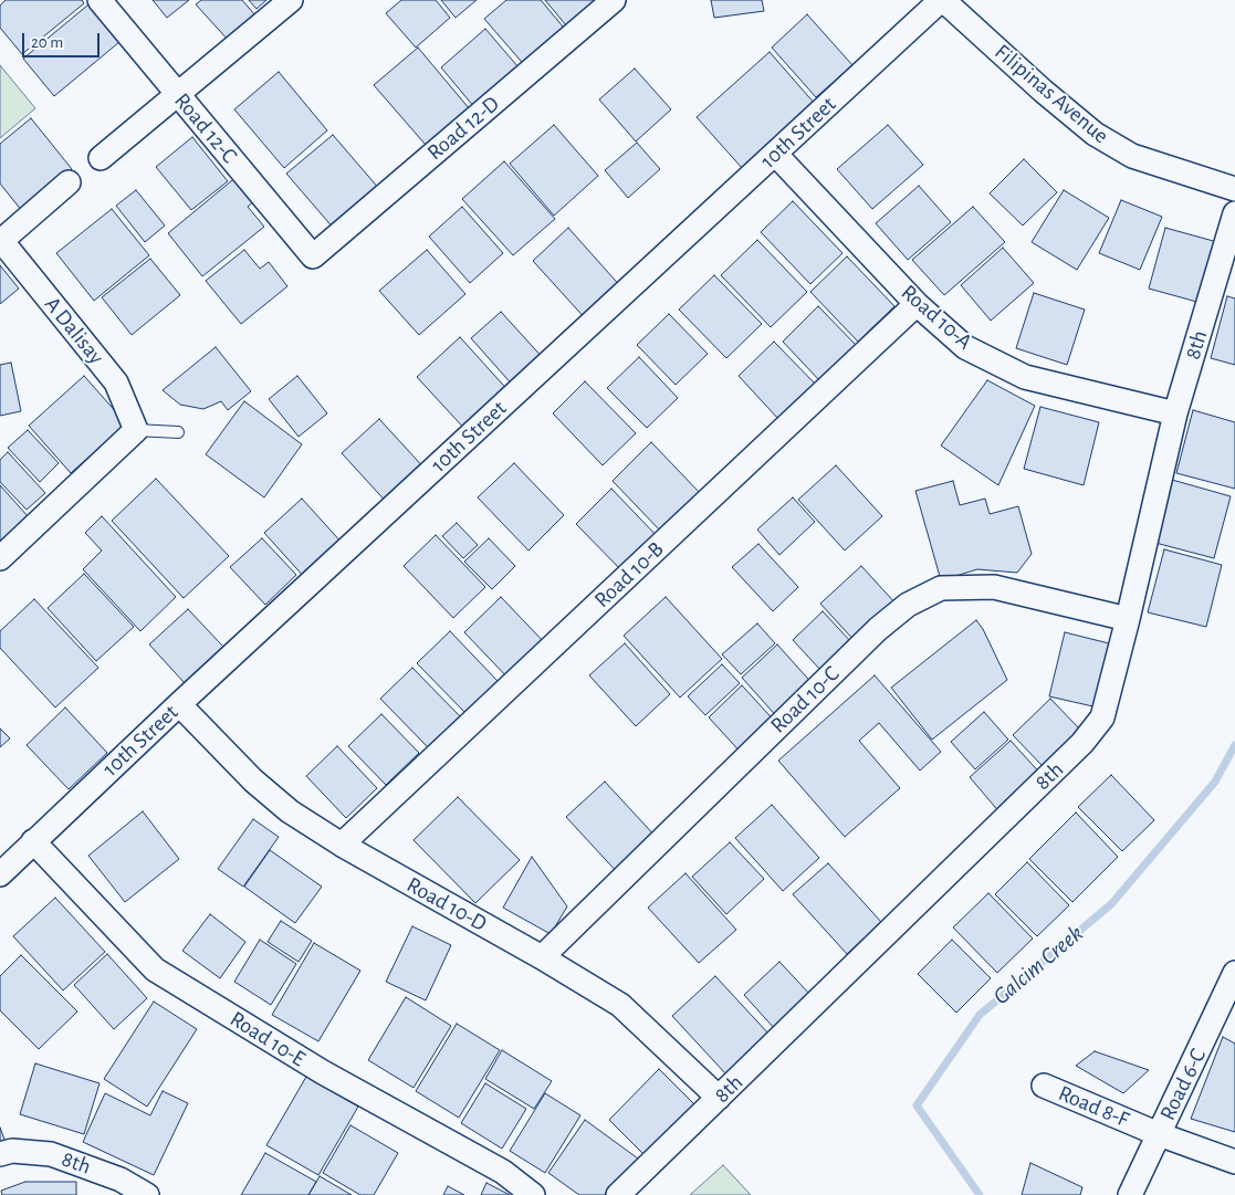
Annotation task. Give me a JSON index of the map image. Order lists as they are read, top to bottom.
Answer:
{
  "streets": {
    "street": [
      "Filipinas Avenue",
      "Road 12-C",
      "Road 12-D",
      "10th Street",
      "Road 10-A",
      "A Dalisay",
      "8th",
      "Road 10-B",
      "Road 10-C",
      "Road 10-D",
      "Road 10-E",
      "Road 6-C",
      "Road 8-F"
    ]
  },
  "crossings": [
    ["Filipinas Avenue", "10th Street"],
    ["Road 12-C", "Road 12-D"],
    ["10th Street", "Road 10-A"],
    ["10th Street", "Road 10-D"],
    ["10th Street", "Road 10-E"],
    ["Road 10-A", "8th"],
    ["Road 10-A", "Road 10-B"],
    ["8th", "Road 10-C"],
    ["8th", "Road 10-D"],
    ["Road 10-B", "Road 10-D"],
    ["Road 10-C", "Road 10-D"],
    ["Road 6-C", "Road 8-F"]
  ],
  "water": ["Galcim Creek"],
  "scale_bar": "20 m"
}
